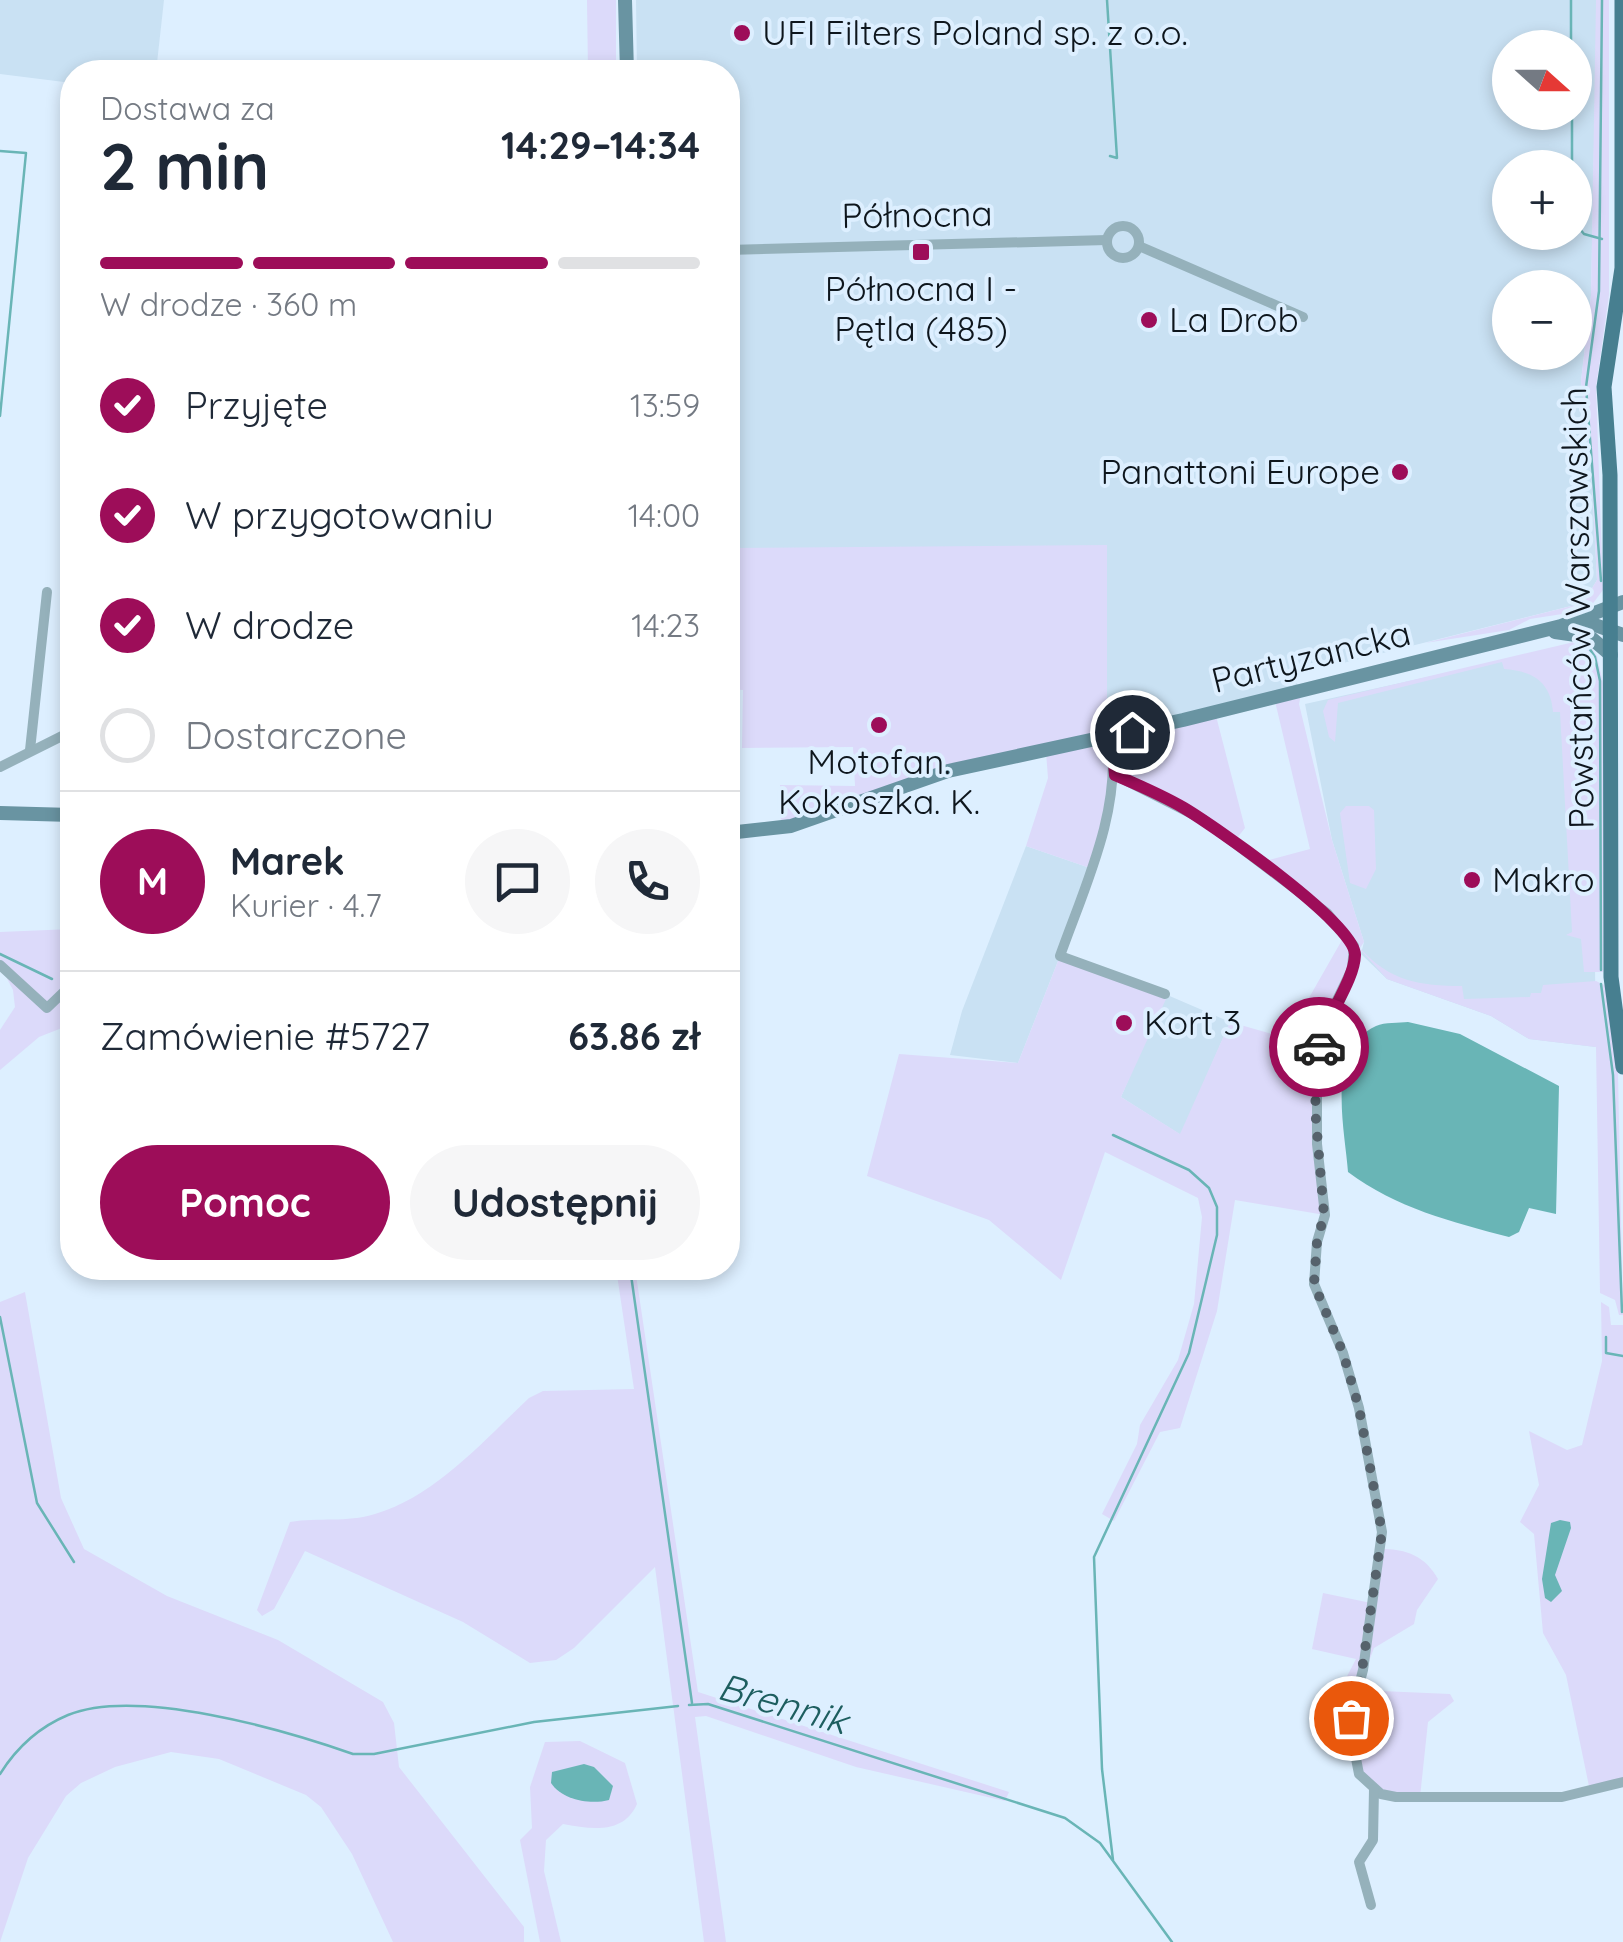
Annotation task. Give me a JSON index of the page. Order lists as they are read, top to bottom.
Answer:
{
  "streets": {
    "main road": ["Powstańców Warszawskich", "Partyzancka"],
    "street": ["Północna"]
  },
  "crossings": [
    ["Powstańców Warszawskich", "Partyzancka"]
  ],
  "water": ["Brennik"],
  "places": {
    "other": [
      "UFI Filters Poland sp. z o.o.",
      "La Drob",
      "Panattoni Europe",
      "Motofan. Kokoszka. K.",
      "Makro",
      "Kort 3"
    ],
    "transit": ["Północna I - Pętla (485)"]
  },
  "north": "right",
  "page": {
    "map_buttons": ["+", "−"],
    "heading": ["2 min", "Dostawa za", "14:29–14:34"],
    "panel": [
      "Marek",
      "Kurier · 4.7",
      "Zamówienie #5727",
      "63.86 zł"
    ],
    "bar": "W drodze · 360 m",
    "list": [
      ["Przyjęte", "13:59"],
      ["W przygotowaniu", "14:00"],
      ["W drodze", "14:23"],
      "Dostarczone"
    ],
    "round": "M",
    "buttons": ["Pomoc", "Udostępnij"]
  }
}
